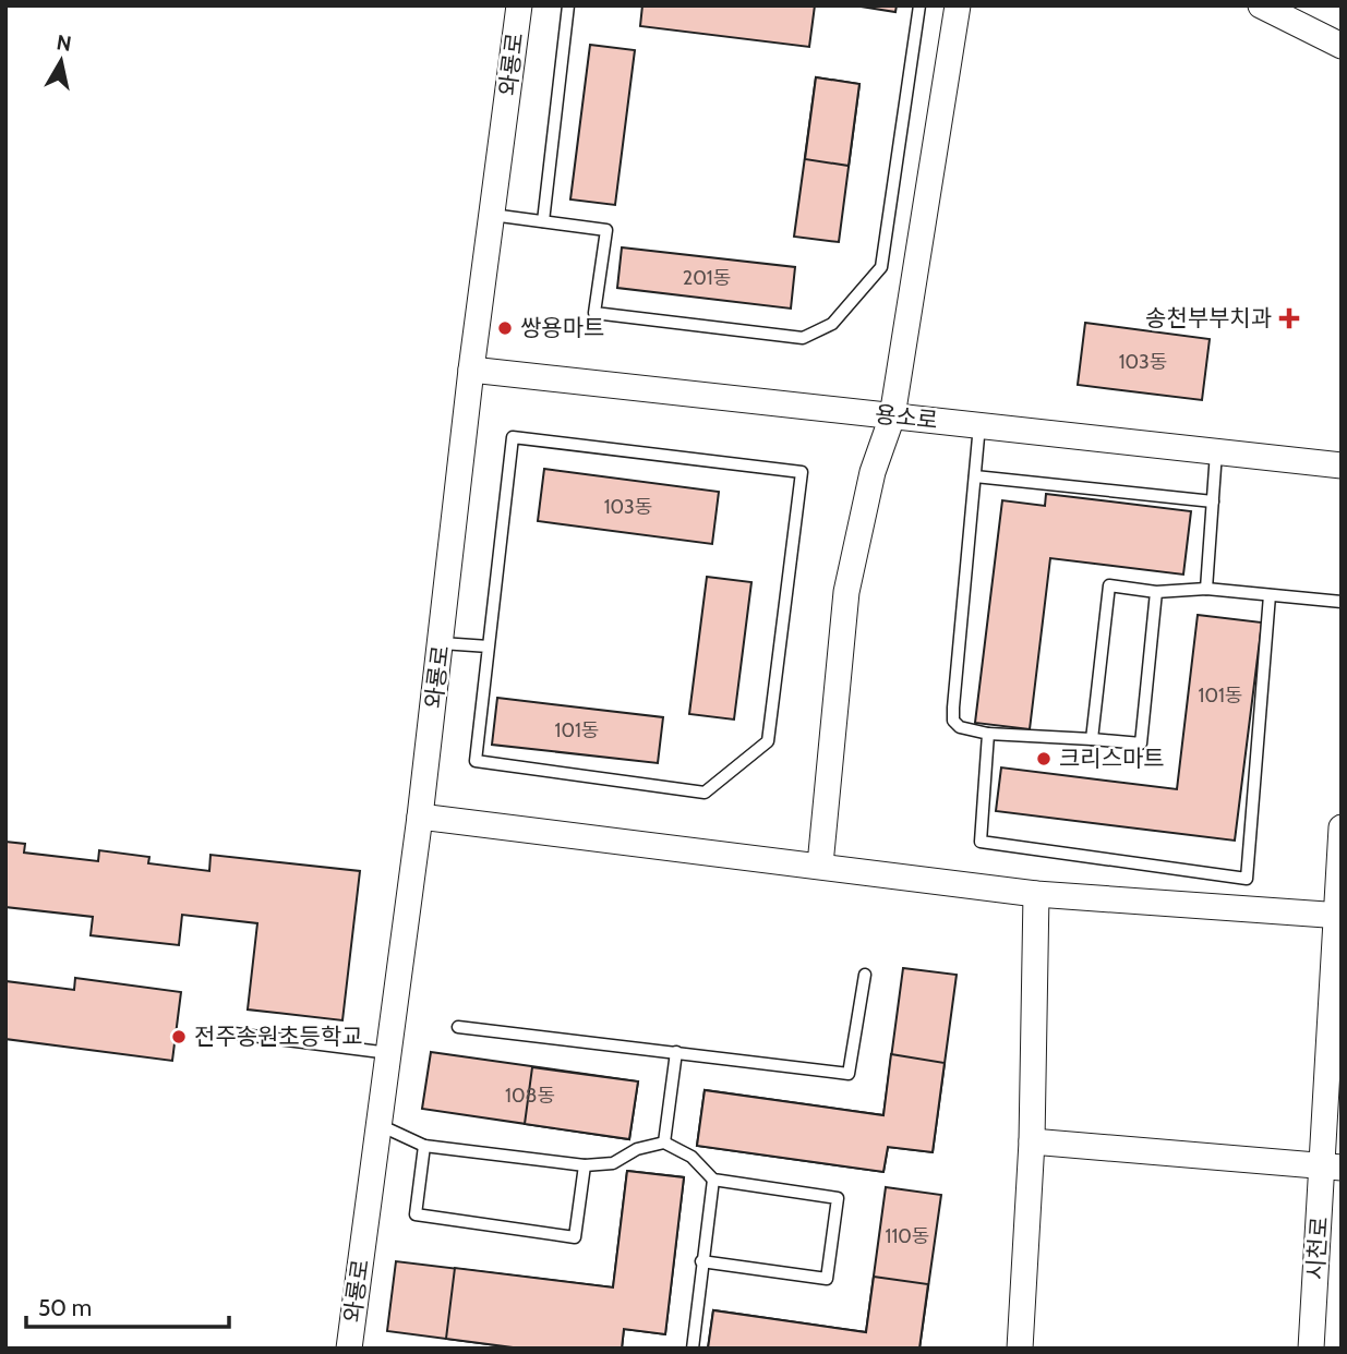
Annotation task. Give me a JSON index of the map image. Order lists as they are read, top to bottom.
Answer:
{
  "streets": {
    "street": ["와룡로", "용소로", "시천로"]
  },
  "crossings": [
    ["와룡로", "용소로"]
  ],
  "places": {
    "health": ["송천부부치과"],
    "other": ["쌍용마트", "크리스마트", "전주송원초등학교"]
  },
  "house_numbers": [
    "201동",
    "103동",
    "103동",
    "101동",
    "101동",
    "108동",
    "110동"
  ],
  "scale_bar": "50 m",
  "north": "top"
}
